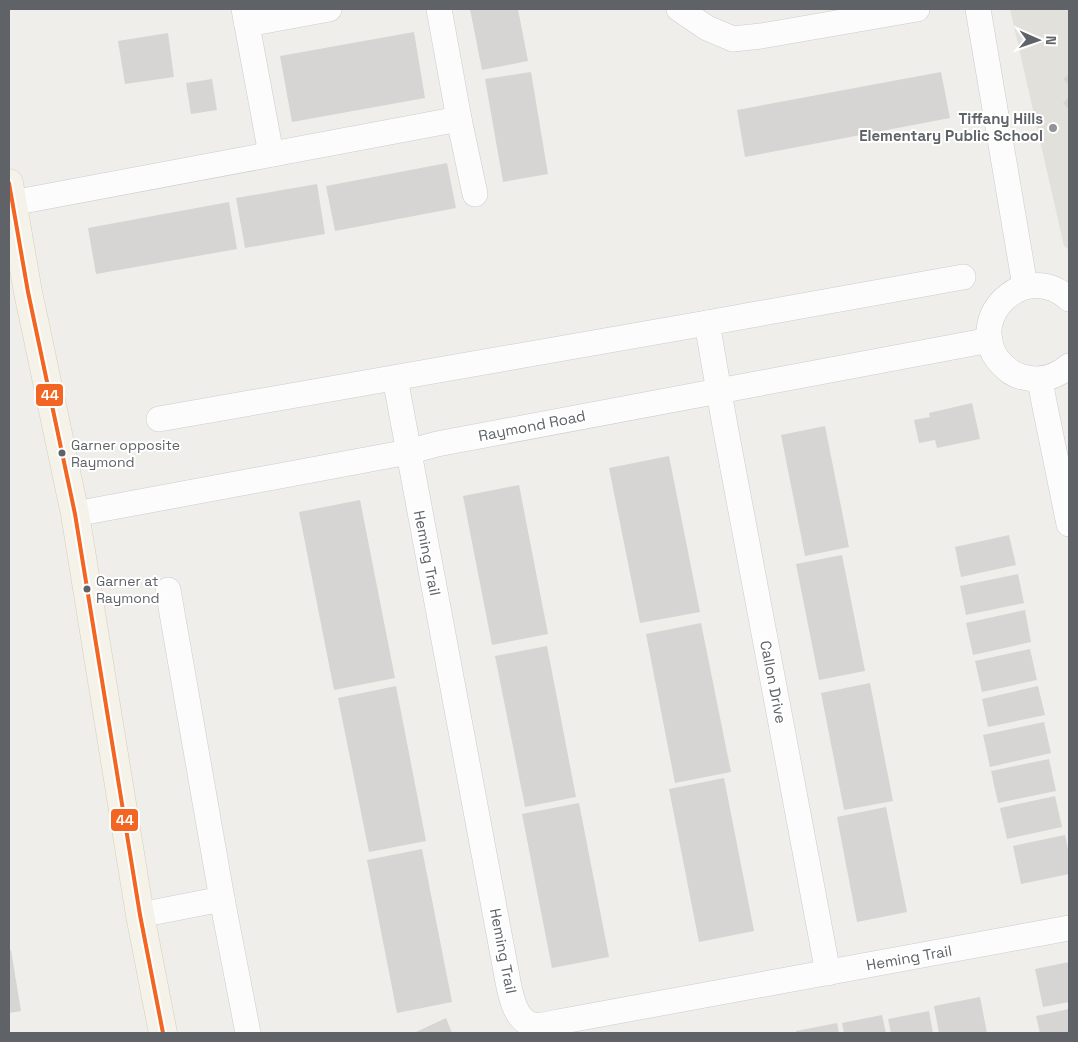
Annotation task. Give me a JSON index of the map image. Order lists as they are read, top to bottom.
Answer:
{
  "streets": {
    "street": ["Raymond Road", "Heming Trail", "Callon Drive"]
  },
  "crossings": [
    ["Raymond Road", "Heming Trail"],
    ["Raymond Road", "Callon Drive"],
    ["Heming Trail", "Callon Drive"]
  ],
  "places": ["Tiffany Hills Elementary Public School", "Garner opposite Raymond", "Garner at Raymond"],
  "lines": ["transit line 44"],
  "north": "right"
}
